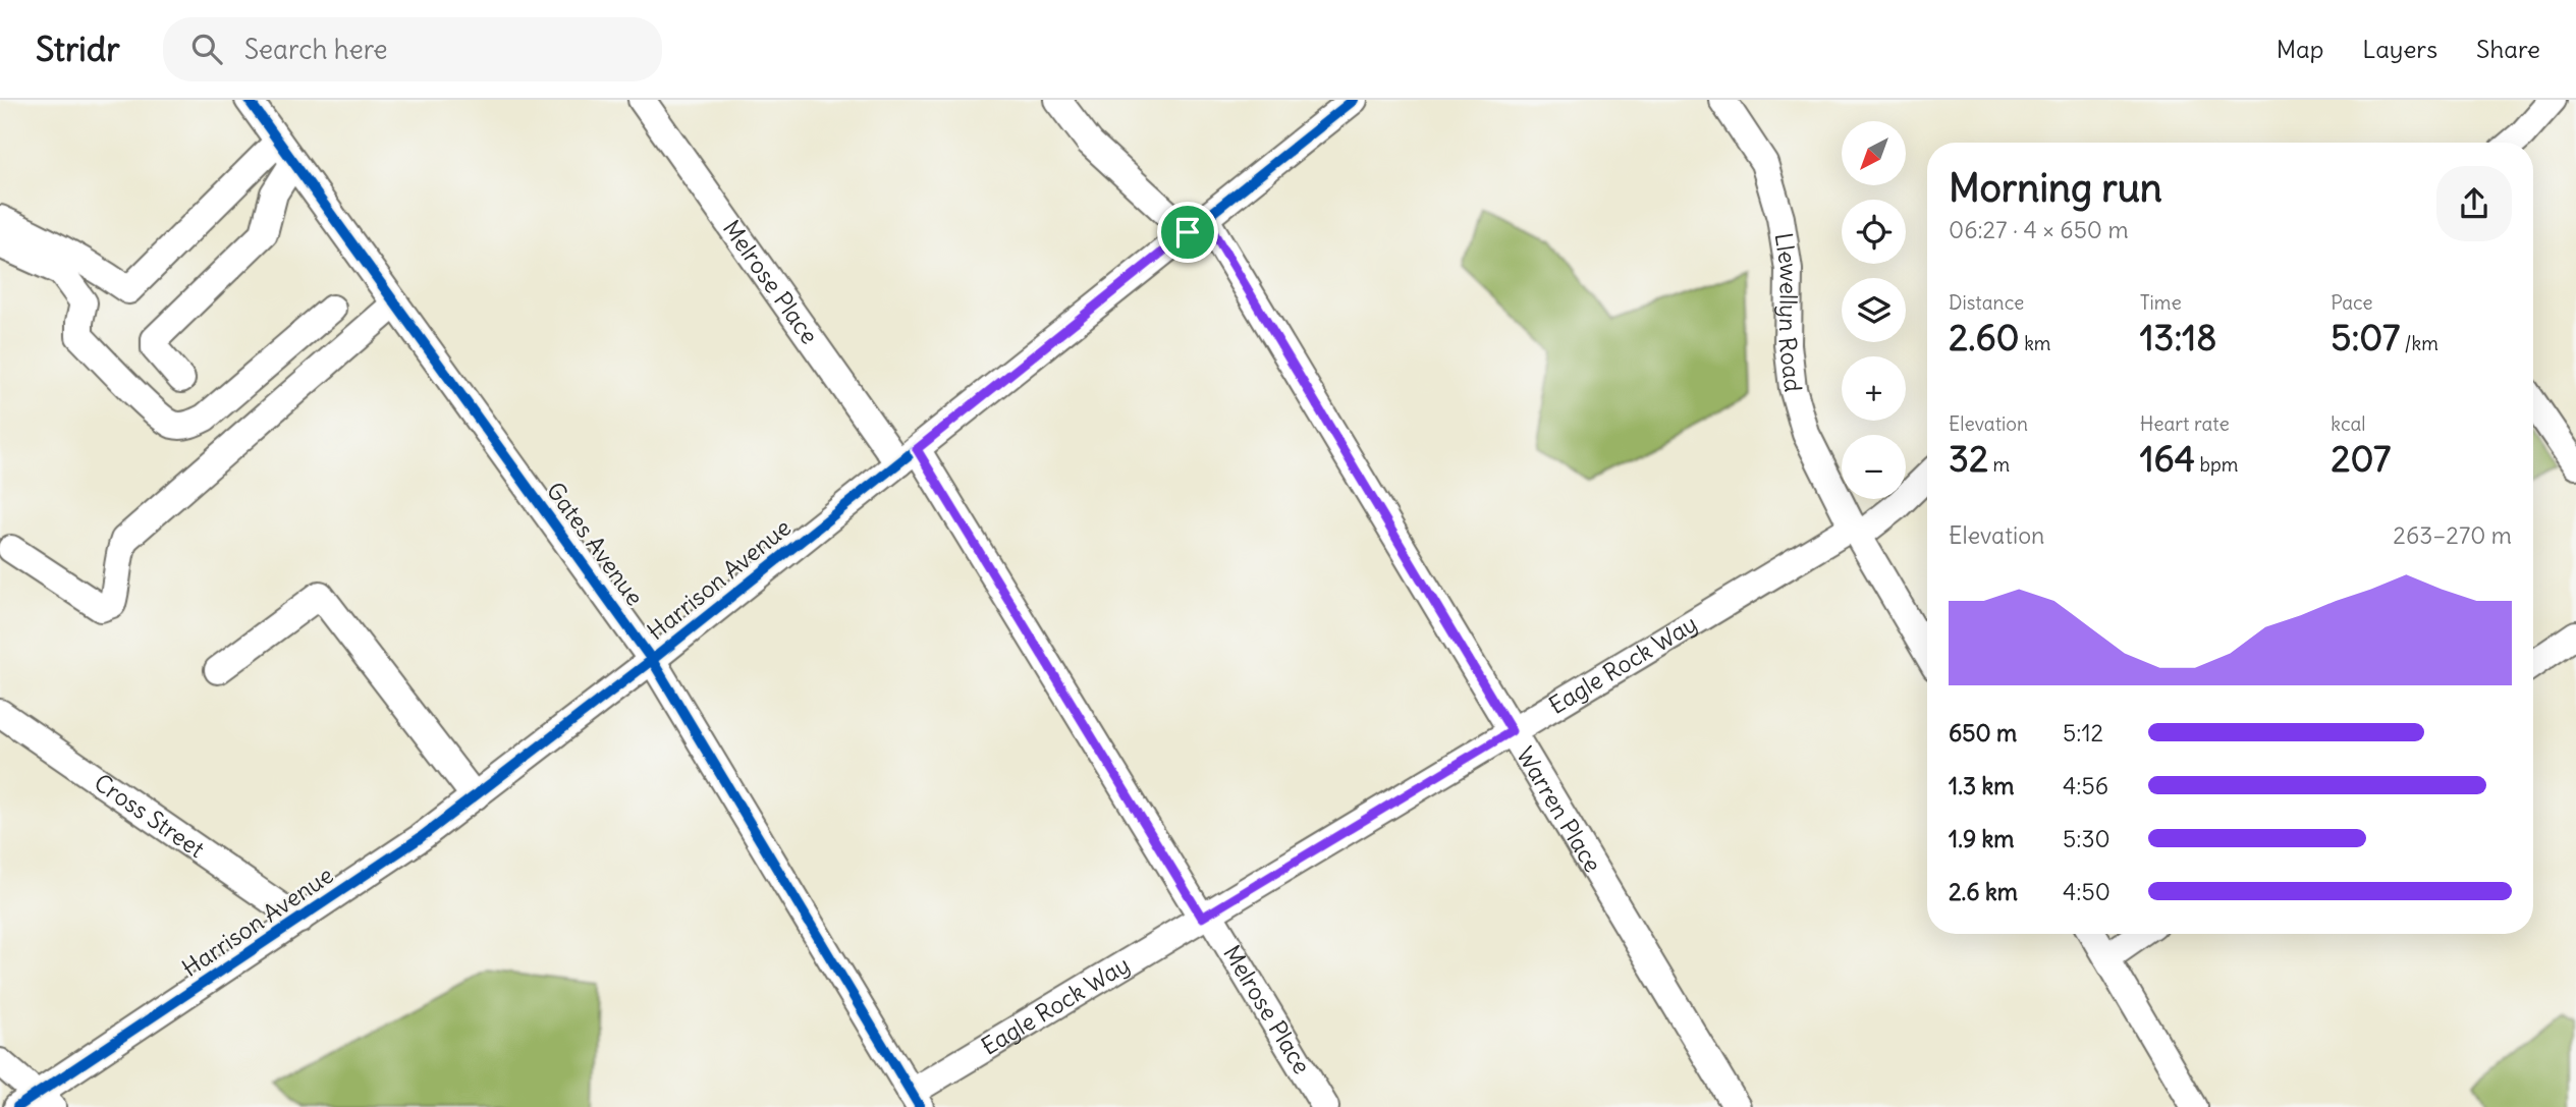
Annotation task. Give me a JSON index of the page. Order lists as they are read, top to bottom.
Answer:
{
  "streets": {
    "street": [
      "Melrose Place",
      "Llewellyn Road",
      "Gates Avenue",
      "Harrison Avenue",
      "Eagle Rock Way",
      "Warren Place",
      "Cross Street"
    ]
  },
  "crossings": [
    ["Melrose Place", "Harrison Avenue"],
    ["Melrose Place", "Eagle Rock Way"],
    ["Llewellyn Road", "Eagle Rock Way"],
    ["Gates Avenue", "Harrison Avenue"],
    ["Gates Avenue", "Eagle Rock Way"],
    ["Harrison Avenue", "Warren Place"],
    ["Harrison Avenue", "Cross Street"],
    ["Eagle Rock Way", "Warren Place"]
  ],
  "north": "bottom left",
  "page": {
    "header": "Stridr",
    "search": "Search here",
    "nav": ["Map", "Layers", "Share"],
    "map_buttons": ["+", "−"],
    "heading": ["Morning run", "06:27 · 4 × 650 m"],
    "stats": [
      ["Distance", "2.60 km"],
      ["Time", "13:18"],
      ["Pace", "5:07 /km"],
      ["Elevation", "32 m"],
      ["Heart rate", "164 bpm"],
      ["kcal", "207"]
    ],
    "chart": ["Elevation", "263–270 m"],
    "list": [
      {
        "name": "650 m",
        "note": "5:12"
      },
      {
        "name": "1.3 km",
        "note": "4:56"
      },
      {
        "name": "1.9 km",
        "note": "5:30"
      },
      {
        "name": "2.6 km",
        "note": "4:50"
      }
    ]
  }
}
